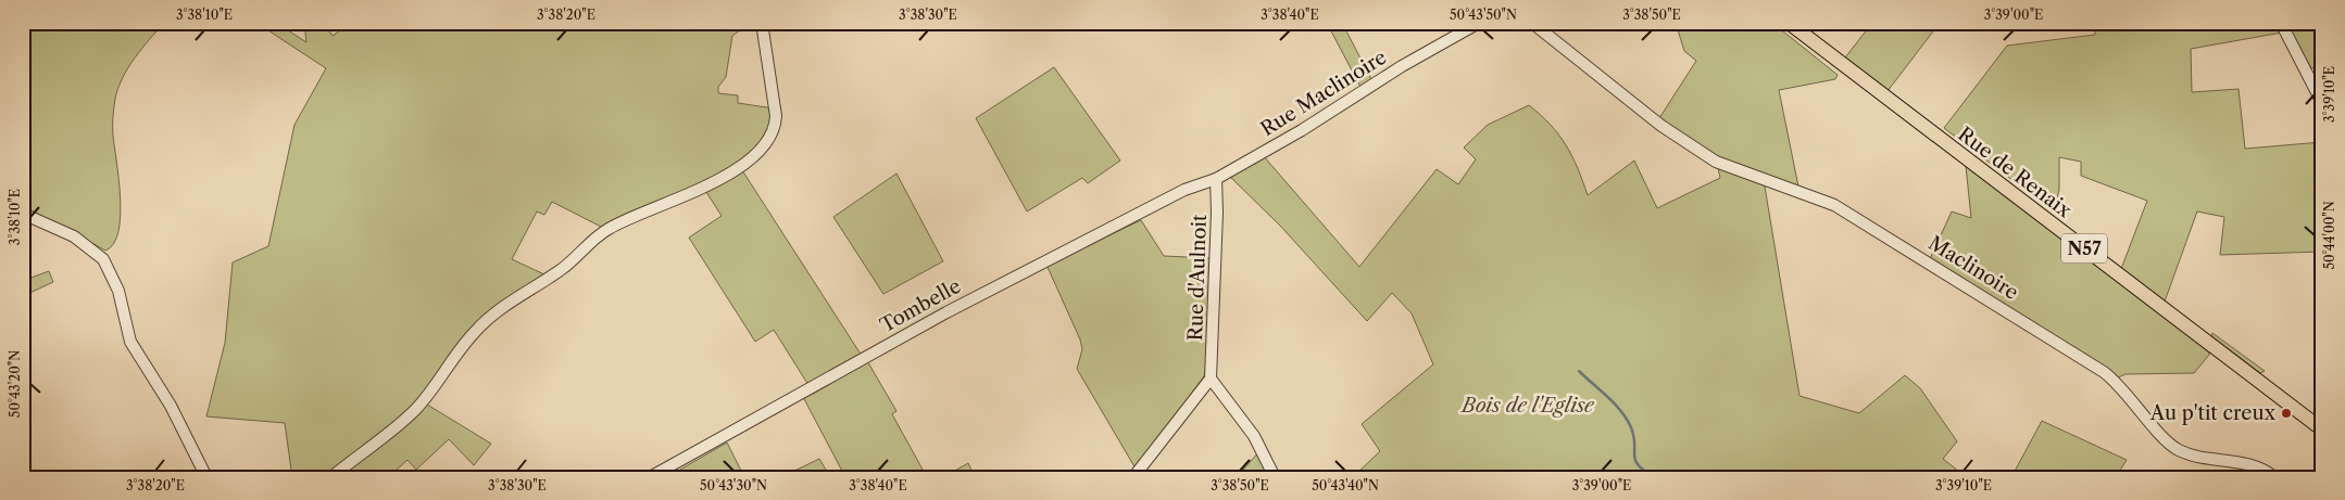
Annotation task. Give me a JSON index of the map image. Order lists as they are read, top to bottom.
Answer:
{
  "streets": {
    "main road": ["Rue de Renaix", "N57"],
    "street": [
      "Rue Maclinoire",
      "Maclinoire",
      "Rue d'Aulnoit",
      "Tombelle"
    ]
  },
  "crossings": [
    ["Rue Maclinoire", "Rue d'Aulnoit"],
    ["Rue Maclinoire", "Tombelle"],
    ["Rue d'Aulnoit", "Tombelle"]
  ],
  "parks": ["Bois de l'Eglise"],
  "places": ["Au p'tit creux"],
  "coordinates": [
    "3°38'10\"E",
    "3°38'20\"E",
    "3°38'30\"E",
    "3°38'40\"E",
    "50°43'50\"N",
    "3°38'50\"E",
    "3°39'00\"E",
    "3°39'10\"E",
    "50°44'00\"N",
    "50°43'20\"N",
    "50°43'30\"N",
    "50°43'40\"N"
  ]
}
